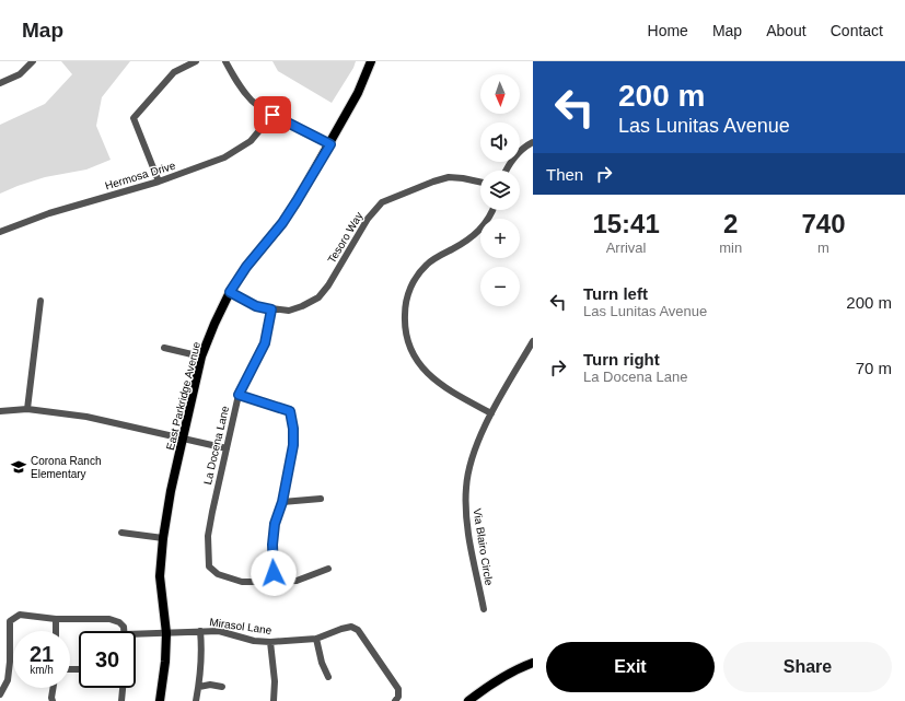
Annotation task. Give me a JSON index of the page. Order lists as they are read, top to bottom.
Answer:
{
  "streets": {
    "main road": ["East Parkridge Avenue"],
    "street": [
      "Hermosa Drive",
      "Tesoro Way",
      "La Docena Lane",
      "Via Blairo Circle",
      "Mirasol Lane"
    ]
  },
  "crossings": [
    ["Tesoro Way", "East Parkridge Avenue"],
    ["Tesoro Way", "La Docena Lane"],
    ["East Parkridge Avenue", "Mirasol Lane"]
  ],
  "places": {
    "school or university": ["Corona Ranch Elementary"]
  },
  "north": "bottom",
  "page": {
    "header": "Map",
    "nav": [
      "Home",
      "Map",
      "About",
      "Contact"
    ],
    "turn": ["200 m", "Las Lunitas Avenue"],
    "map_buttons": ["+", "−"],
    "then": "Then",
    "eta": [
      "15:41",
      "Arrival",
      "2",
      "min",
      "740",
      "m"
    ],
    "list": [
      {
        "name": "Turn left",
        "note": "Las Lunitas Avenue",
        "value": "200 m"
      },
      {
        "name": "Turn right",
        "note": "La Docena Lane",
        "value": "70 m"
      }
    ],
    "speed": "21 km/h",
    "limit": "30",
    "buttons": ["Exit", "Share"]
  }
}
